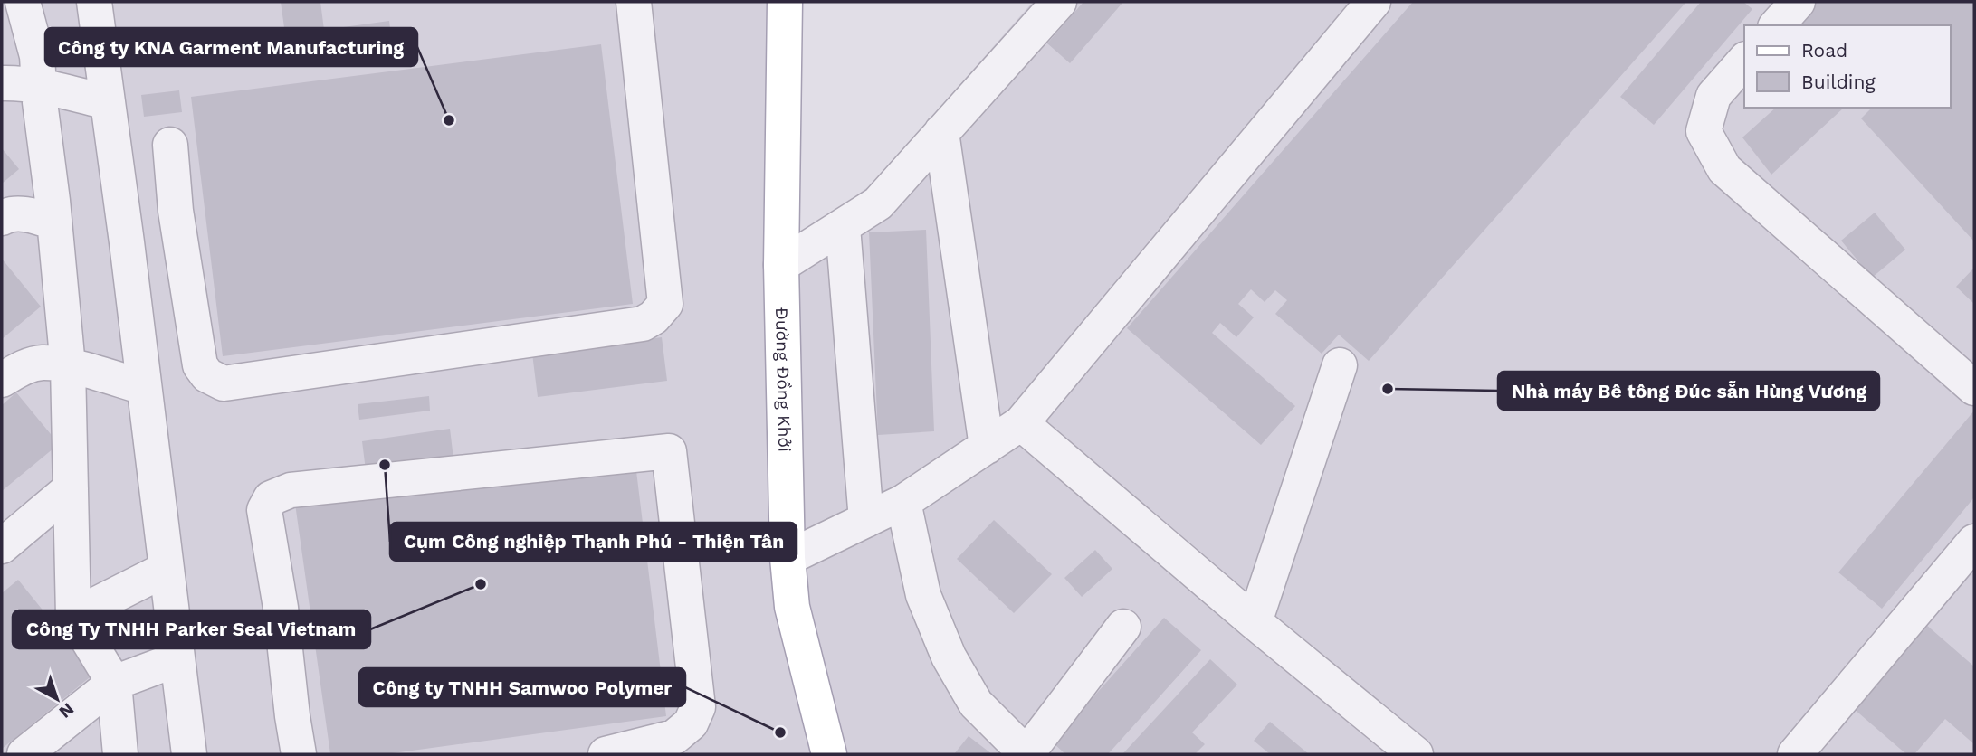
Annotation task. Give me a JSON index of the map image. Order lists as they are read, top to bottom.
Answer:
{
  "streets": {
    "main road": ["Đường Đồng Khởi"]
  },
  "places": [
    "Công ty KNA Garment Manufacturing",
    "Nhà máy Bê tông Đúc sẵn Hùng Vương",
    "Cụm Công nghiệp Thạnh Phú - Thiện Tân",
    "Công Ty TNHH Parker Seal Vietnam",
    "Công ty TNHH Samwoo Polymer"
  ],
  "legend": ["Road", "Building"],
  "north": "bottom right"
}
